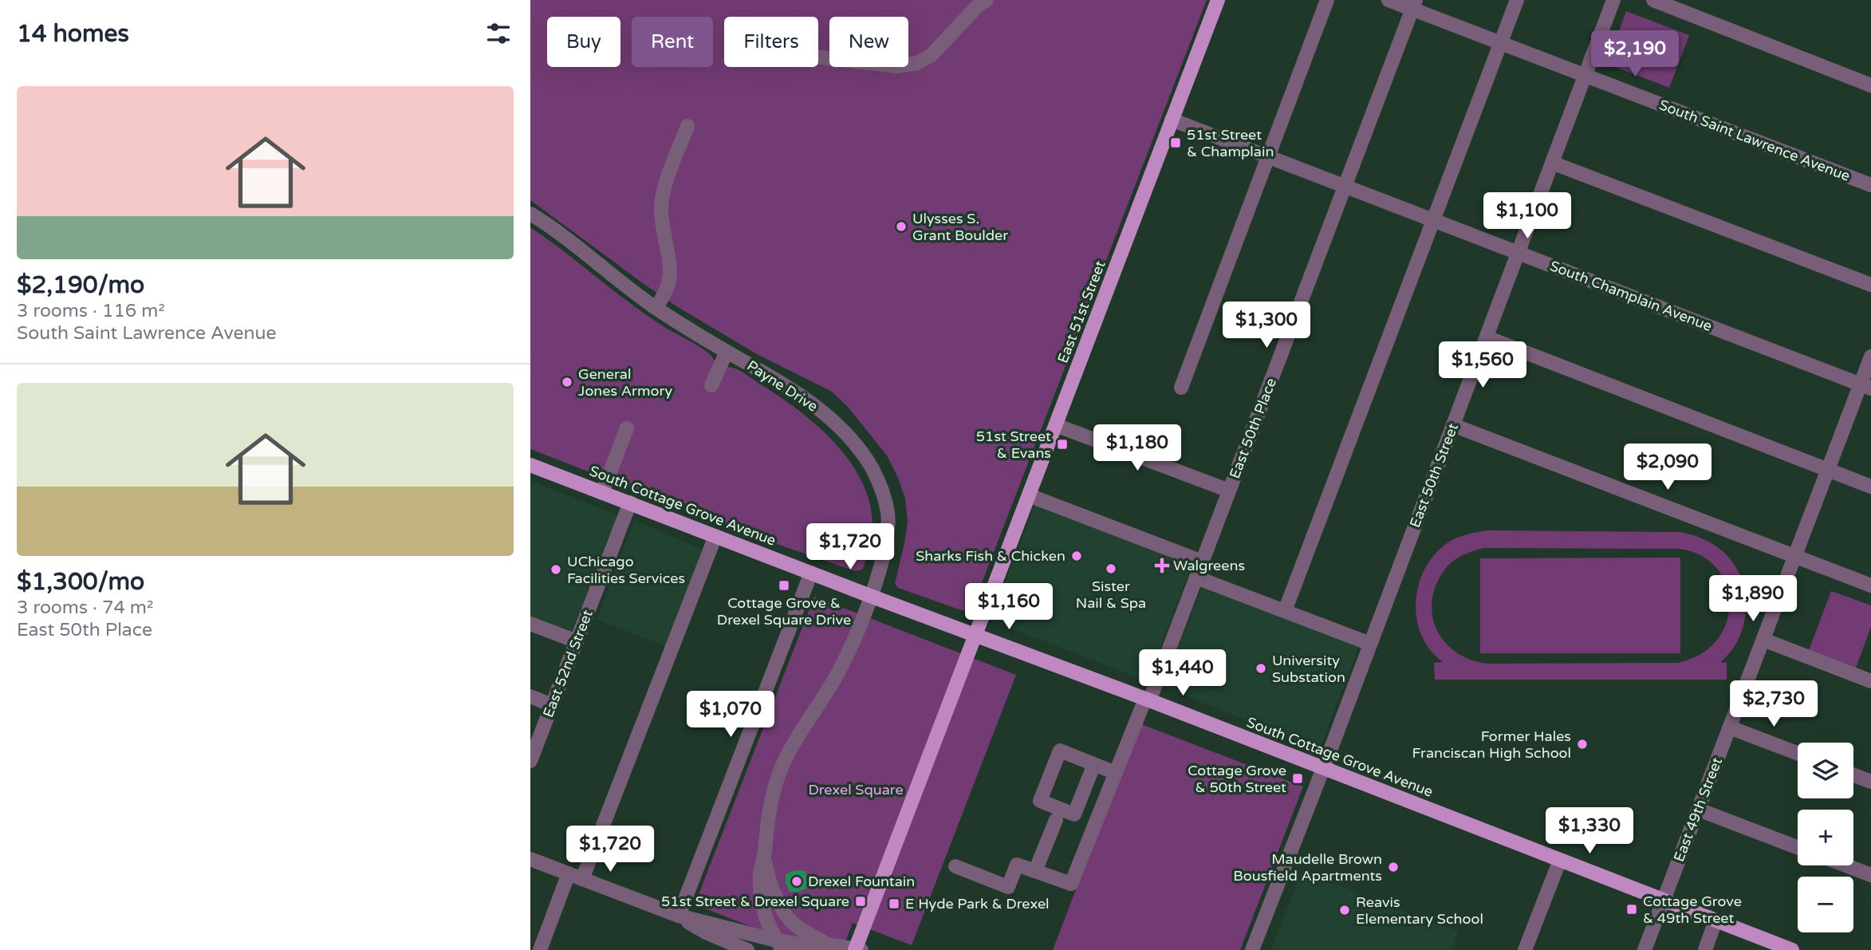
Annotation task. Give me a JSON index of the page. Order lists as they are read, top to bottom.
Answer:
{
  "streets": {
    "main road": ["East 51st Street", "South Cottage Grove Avenue"],
    "street": [
      "South Saint Lawrence Avenue",
      "South Champlain Avenue",
      "Payne Drive",
      "East 50th Place",
      "East 50th Street",
      "East 52nd Street",
      "East 49th Street"
    ]
  },
  "crossings": [
    ["South Saint Lawrence Avenue", "East 50th Place"],
    ["South Saint Lawrence Avenue", "East 50th Street"],
    ["South Champlain Avenue", "East 51st Street"],
    ["South Champlain Avenue", "East 50th Place"],
    ["South Champlain Avenue", "East 50th Street"],
    ["South Champlain Avenue", "East 49th Street"],
    ["East 51st Street", "South Cottage Grove Avenue"],
    ["Payne Drive", "South Cottage Grove Avenue"],
    ["East 50th Place", "South Cottage Grove Avenue"],
    ["East 50th Street", "South Cottage Grove Avenue"],
    ["South Cottage Grove Avenue", "East 52nd Street"],
    ["South Cottage Grove Avenue", "East 49th Street"]
  ],
  "parks": ["Drexel Square"],
  "places": {
    "transit": [
      "51st Street & Champlain",
      "51st Street & Evans",
      "Cottage Grove & Drexel Square Drive",
      "Cottage Grove & 50th Street",
      "51st Street & Drexel Square",
      "E Hyde Park & Drexel",
      "Cottage Grove & 49th Street"
    ],
    "other": [
      "Ulysses S. Grant Boulder",
      "General Jones Armory",
      "Sharks Fish & Chicken",
      "Sister Nail & Spa",
      "UChicago Facilities Services",
      "University Substation",
      "Former Hales Franciscan High School",
      "Maudelle Brown Bousfield Apartments",
      "Drexel Fountain",
      "Reavis Elementary School"
    ],
    "health": ["Walgreens"]
  },
  "page": {
    "heading": "14 homes",
    "chip": [
      "Buy",
      "Rent",
      "Filters",
      "New"
    ],
    "price": [
      "$2,190",
      "$1,100",
      "$1,300",
      "$1,560",
      "$1,180",
      "$2,090",
      "$1,720",
      "$1,890",
      "$1,160",
      "$1,440",
      "$2,730",
      "$1,070",
      "$1,330",
      "$1,720"
    ],
    "list": [
      {
        "name": "$2,190/mo",
        "note": "3 rooms · 116 m² · South Saint Lawrence Avenue"
      },
      {
        "name": "$1,300/mo",
        "note": "3 rooms · 74 m² · East 50th Place"
      }
    ],
    "map_buttons": ["+", "−"]
  }
}
